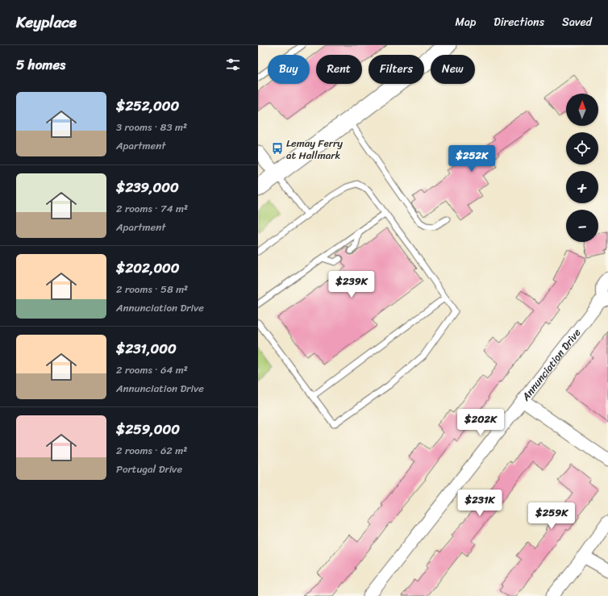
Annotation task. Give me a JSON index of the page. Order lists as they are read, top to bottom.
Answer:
{
  "streets": {
    "street": ["Annunciation Drive"]
  },
  "places": {
    "bus stop": ["Lemay Ferry at Hallmark"]
  },
  "north": "top",
  "page": {
    "header": "Keyplace",
    "nav": ["Map", "Directions", "Saved"],
    "heading": "5 homes",
    "chip": [
      "Buy",
      "Rent",
      "Filters",
      "New"
    ],
    "list": [
      {
        "name": "$252,000",
        "note": "3 rooms · 83 m² · Apartment"
      },
      {
        "name": "$239,000",
        "note": "2 rooms · 74 m² · Apartment"
      },
      {
        "name": "$202,000",
        "note": "2 rooms · 58 m² · Annunciation Drive"
      },
      {
        "name": "$231,000",
        "note": "2 rooms · 64 m² · Annunciation Drive"
      },
      {
        "name": "$259,000",
        "note": "2 rooms · 62 m² · Portugal Drive"
      }
    ],
    "map_buttons": ["+", "−"],
    "price": [
      "$252K",
      "$239K",
      "$202K",
      "$231K",
      "$259K"
    ]
  }
}
